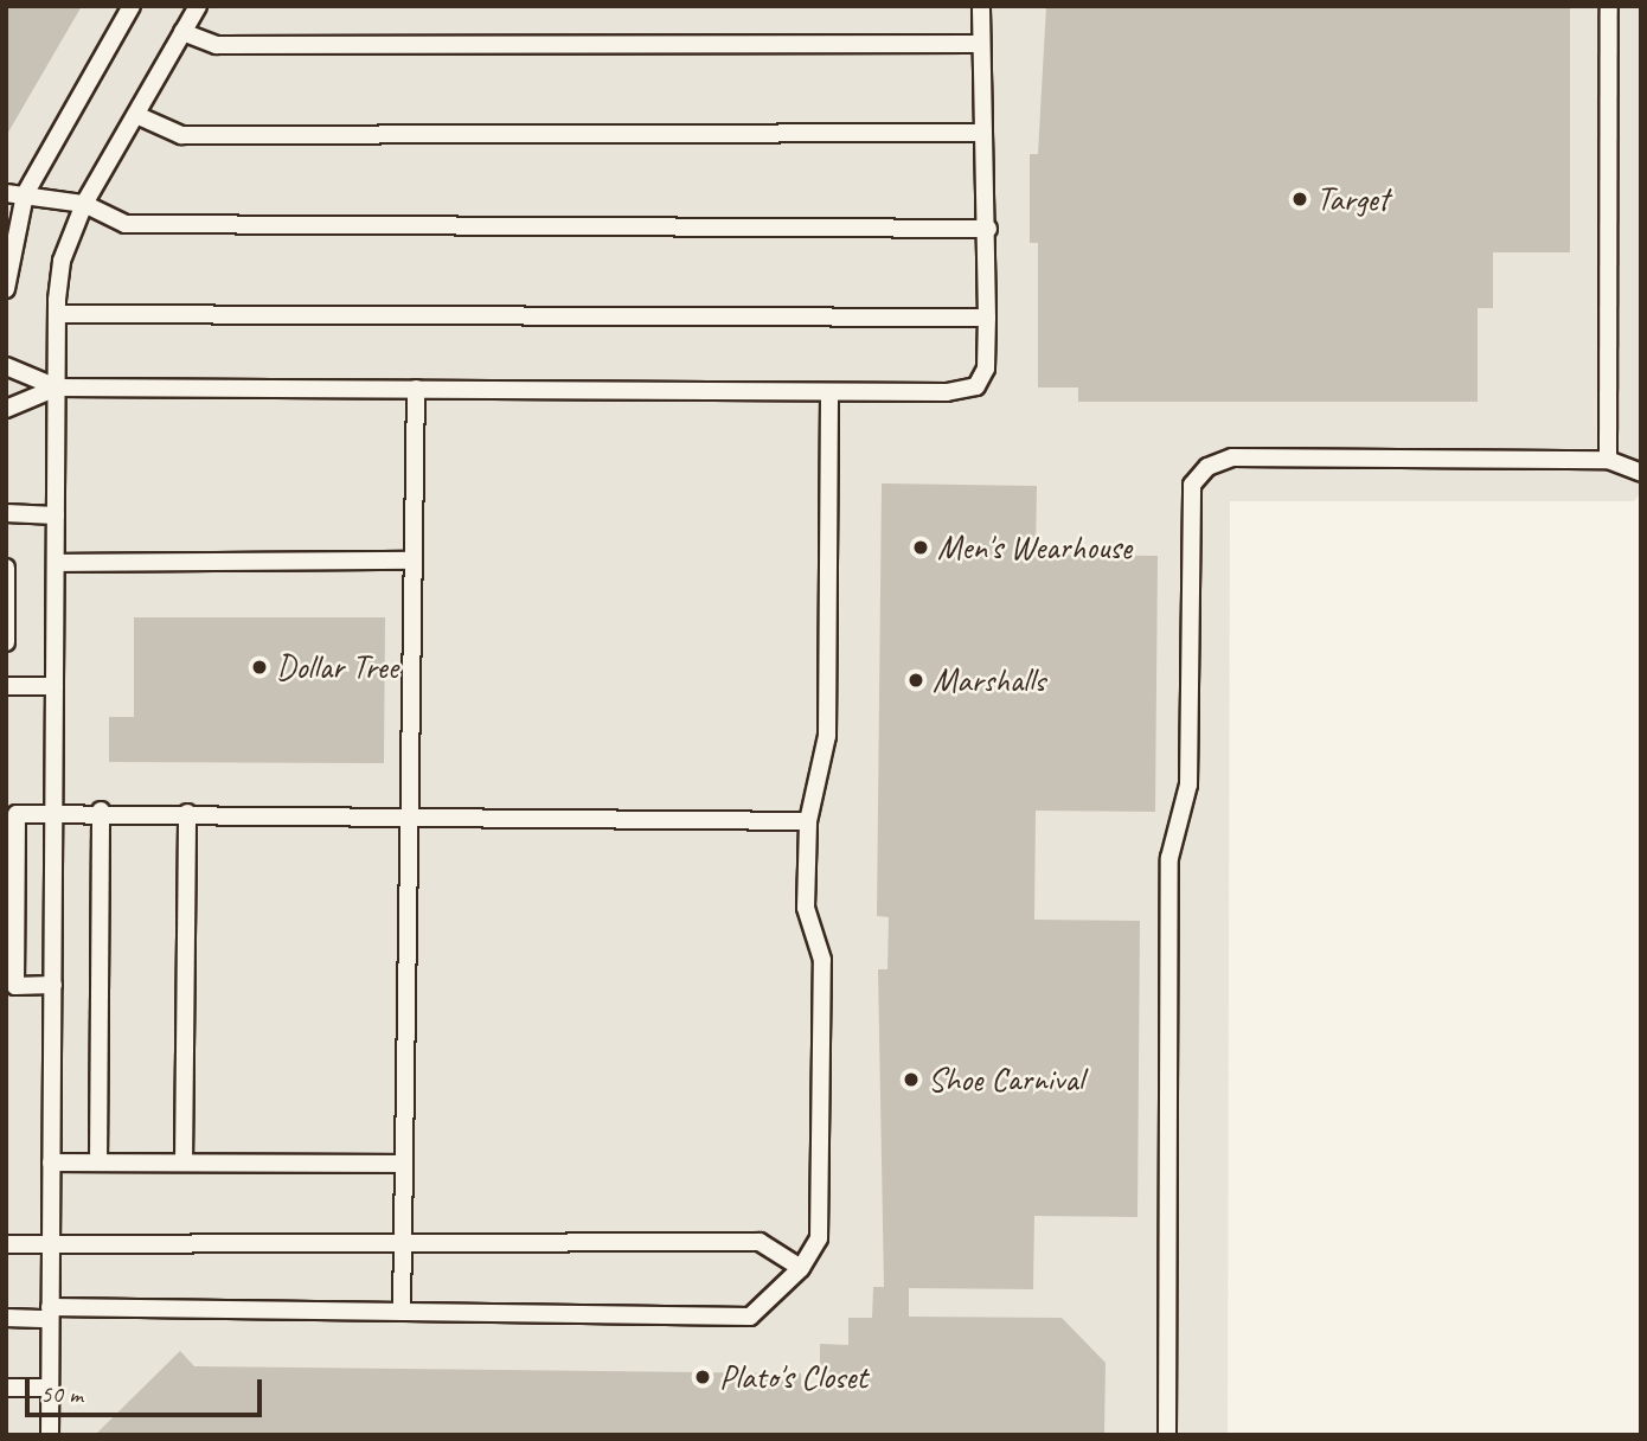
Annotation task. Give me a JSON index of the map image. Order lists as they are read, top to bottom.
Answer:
{
  "places": [
    "Target",
    "Men's Wearhouse",
    "Dollar Tree",
    "Marshalls",
    "Shoe Carnival",
    "Plato's Closet"
  ],
  "scale_bar": "50 m"
}
